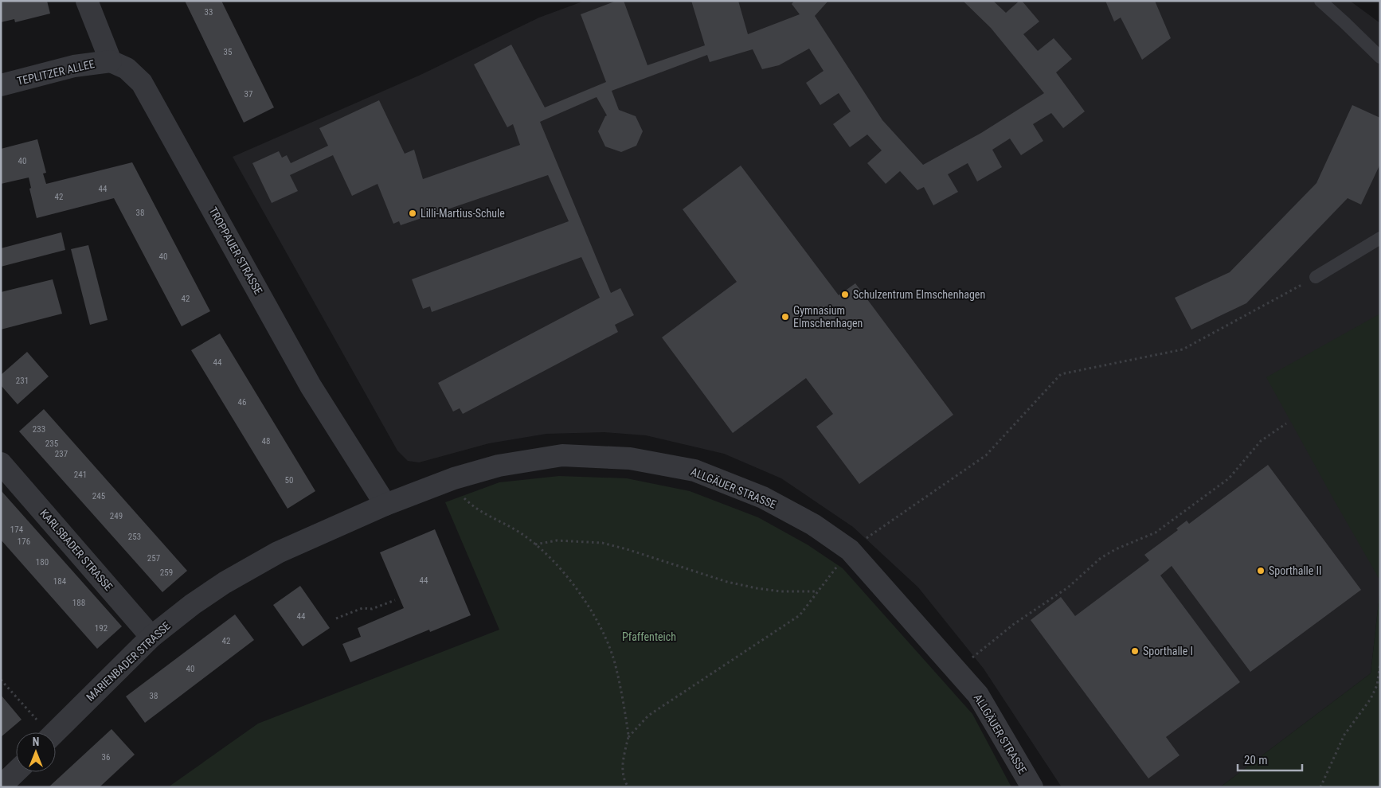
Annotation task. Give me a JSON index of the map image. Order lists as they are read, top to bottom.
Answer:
{
  "streets": {
    "street": [
      "TEPLITZER ALLEE",
      "TROPPAUER STRASSE",
      "ALLGÄUER STRASSE",
      "KARLSBADER STRASSE",
      "MARIENBADER STRASSE"
    ]
  },
  "crossings": [
    ["TEPLITZER ALLEE", "TROPPAUER STRASSE"],
    ["TROPPAUER STRASSE", "ALLGÄUER STRASSE"],
    ["TROPPAUER STRASSE", "MARIENBADER STRASSE"],
    ["ALLGÄUER STRASSE", "MARIENBADER STRASSE"],
    ["KARLSBADER STRASSE", "MARIENBADER STRASSE"]
  ],
  "parks": ["Pfaffenteich"],
  "places": [
    "Lilli-Martius-Schule",
    "Schulzentrum Elmschenhagen",
    "Gymnasium Elmschenhagen",
    "Sporthalle II",
    "Sporthalle I"
  ],
  "house_numbers": [
    "33",
    "35",
    "37",
    "40",
    "44",
    "42",
    "38",
    "40",
    "42",
    "44",
    "231",
    "46",
    "233",
    "48",
    "235",
    "237",
    "241",
    "50",
    "245",
    "249",
    "174",
    "253",
    "176",
    "257",
    "180",
    "259",
    "44",
    "184",
    "188",
    "44",
    "192",
    "42",
    "40",
    "38",
    "36"
  ],
  "scale_bar": "20 m",
  "north": "top"
}
